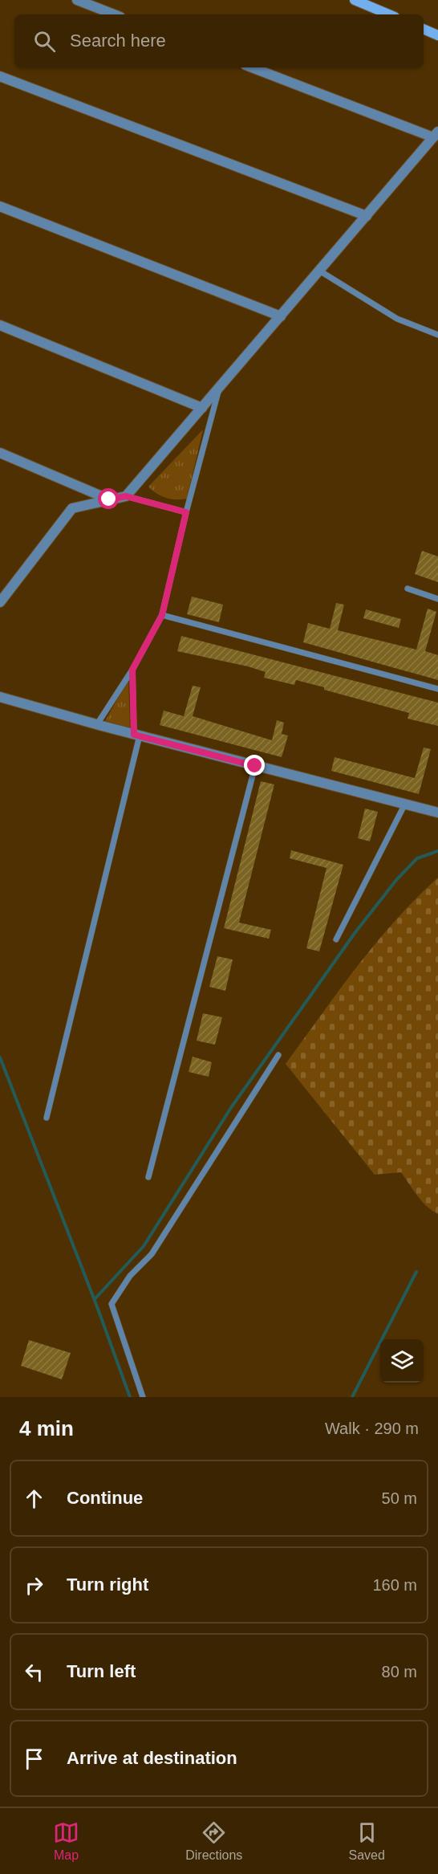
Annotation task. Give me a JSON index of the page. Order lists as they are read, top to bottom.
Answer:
{
  "page": {
    "search": "Search here",
    "heading": ["4 min", "Walk · 290 m"],
    "list": [
      ["Continue", "50 m"],
      ["Turn right", "160 m"],
      ["Turn left", "80 m"],
      "Arrive at destination"
    ],
    "nav": ["Map", "Directions", "Saved"]
  }
}
